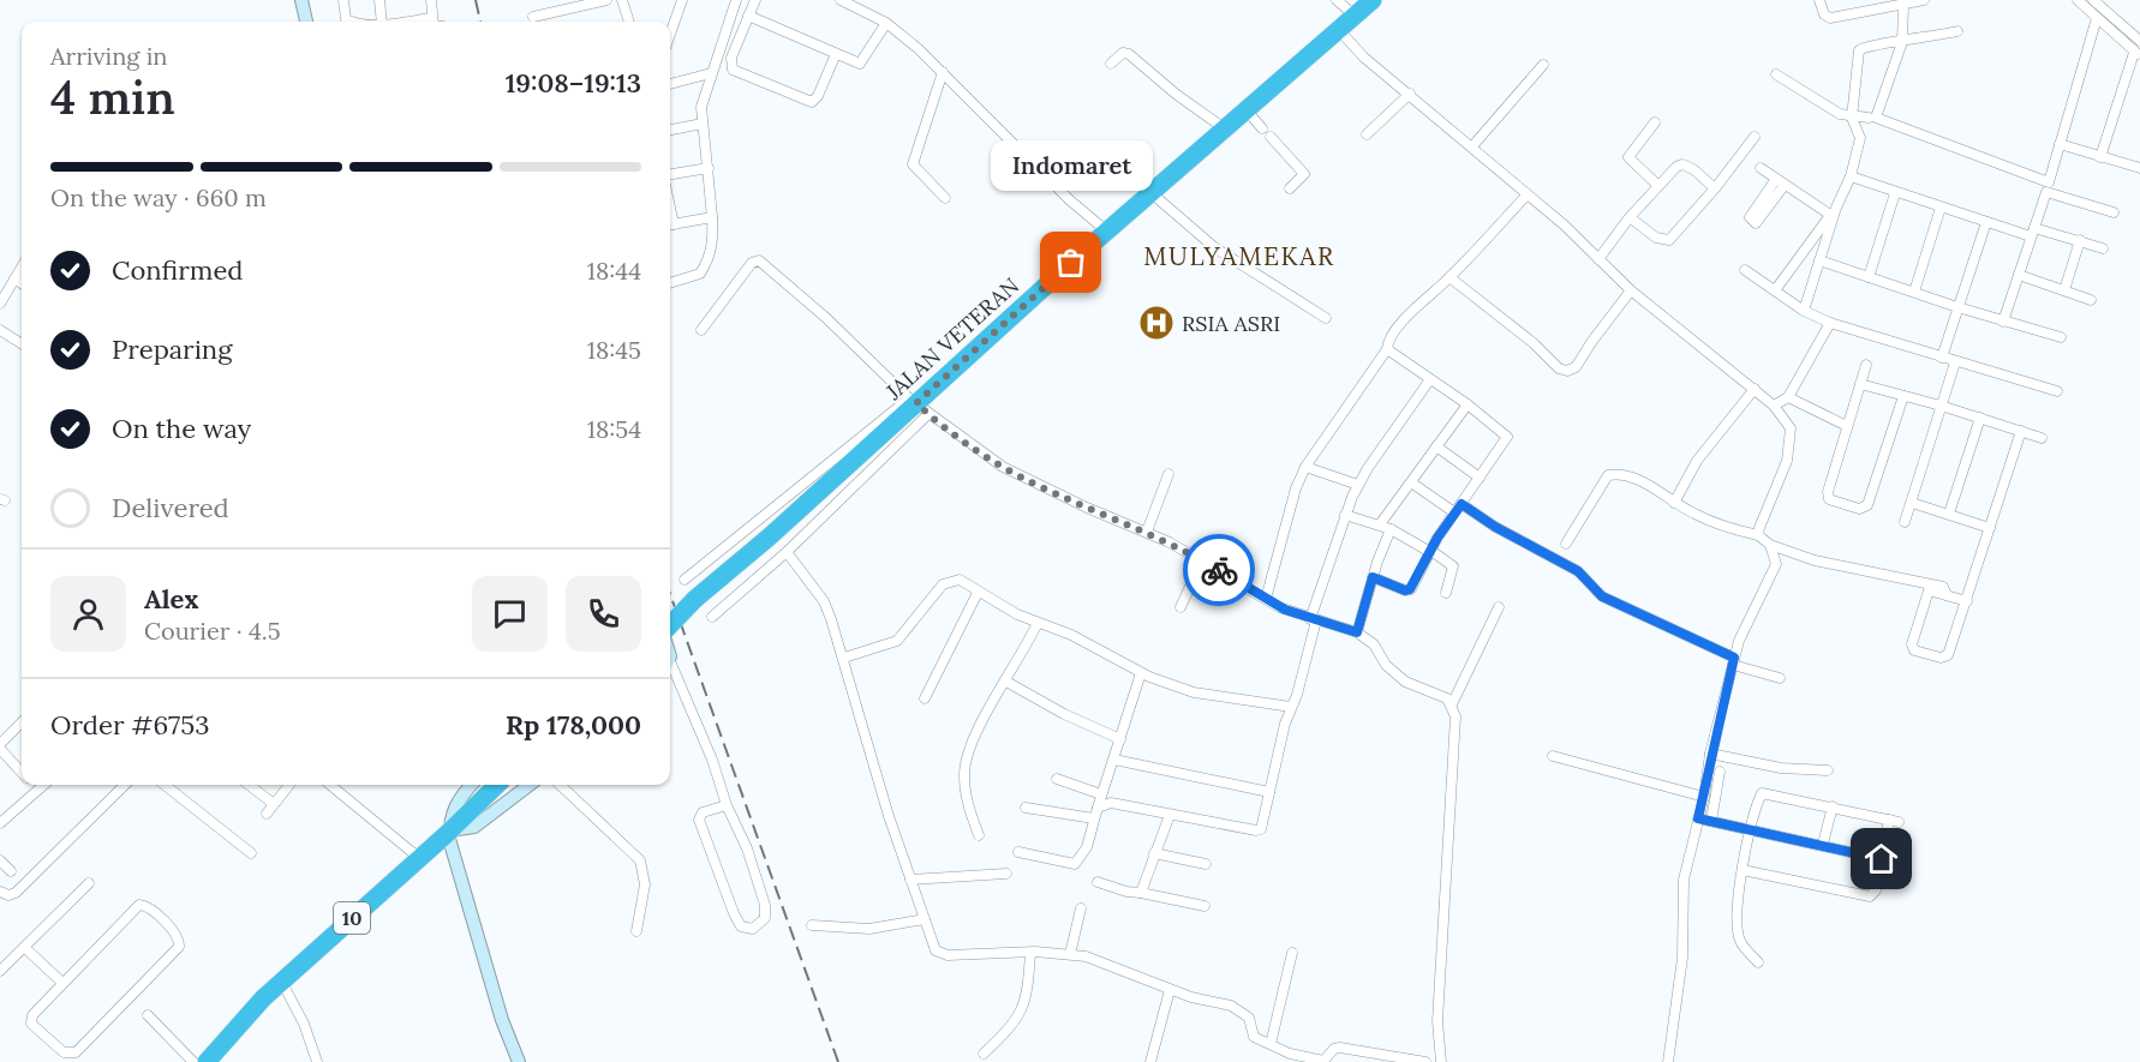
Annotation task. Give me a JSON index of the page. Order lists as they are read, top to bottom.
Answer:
{
  "streets": {
    "highway": ["JALAN VETERAN", "10"]
  },
  "districts": ["MULYAMEKAR"],
  "places": {
    "other": ["Indomaret"],
    "hospital": ["RSIA ASRI"]
  },
  "page": {
    "heading": ["4 min", "Arriving in", "19:08–19:13"],
    "panel": [
      "Alex",
      "Courier · 4.5",
      "Order #6753",
      "Rp 178,000"
    ],
    "bubble": "Indomaret",
    "bar": "On the way · 660 m",
    "list": [
      ["Confirmed", "18:44"],
      ["Preparing", "18:45"],
      ["On the way", "18:54"],
      "Delivered"
    ]
  }
}
